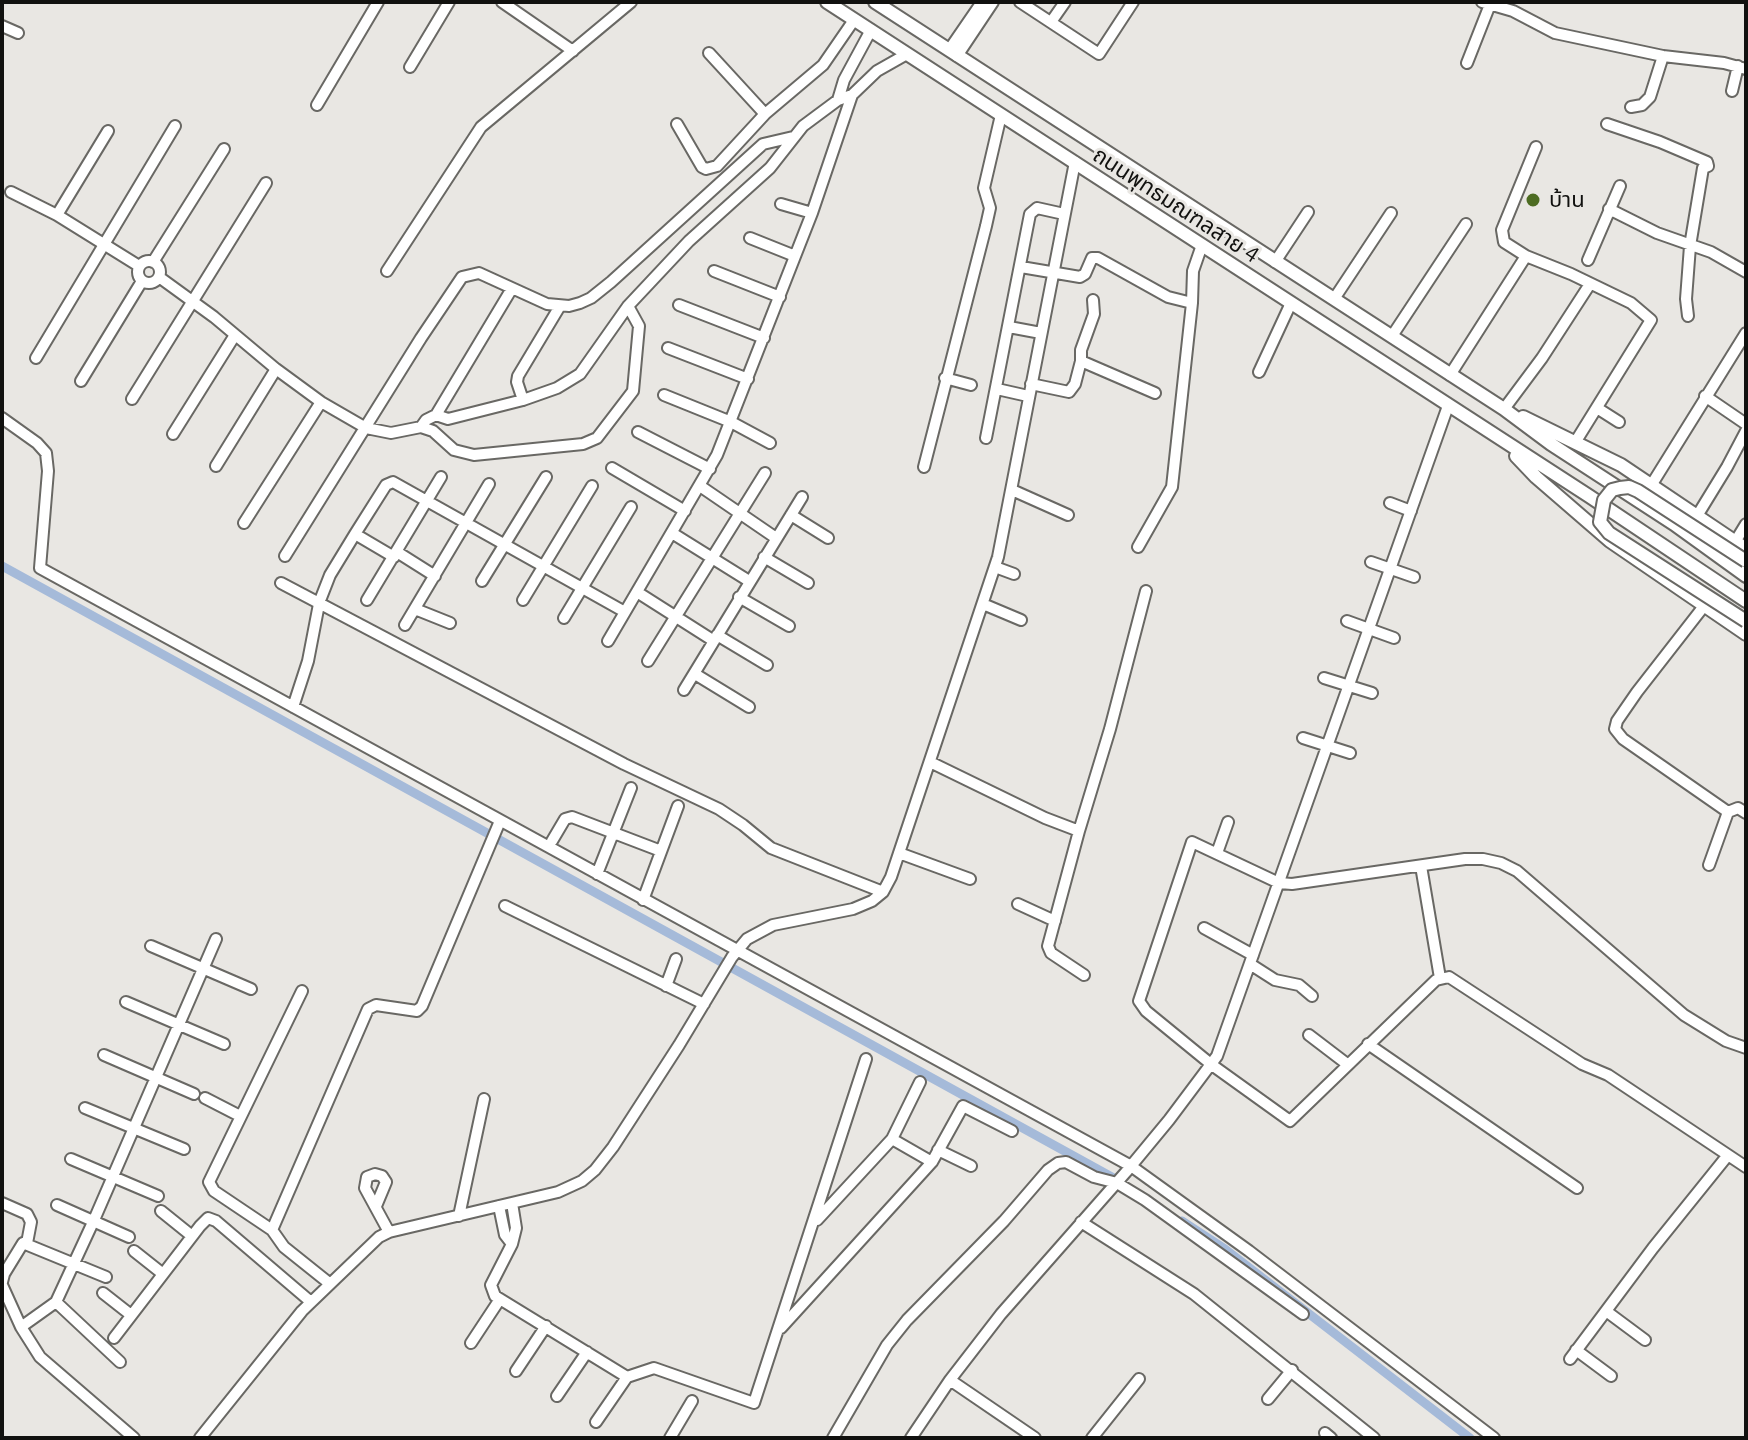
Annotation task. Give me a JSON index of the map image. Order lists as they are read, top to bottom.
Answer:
{
  "streets": {
    "main road": ["ถนนพุทธมณฑลสาย 4"]
  },
  "places": ["บ้าน"]
}
